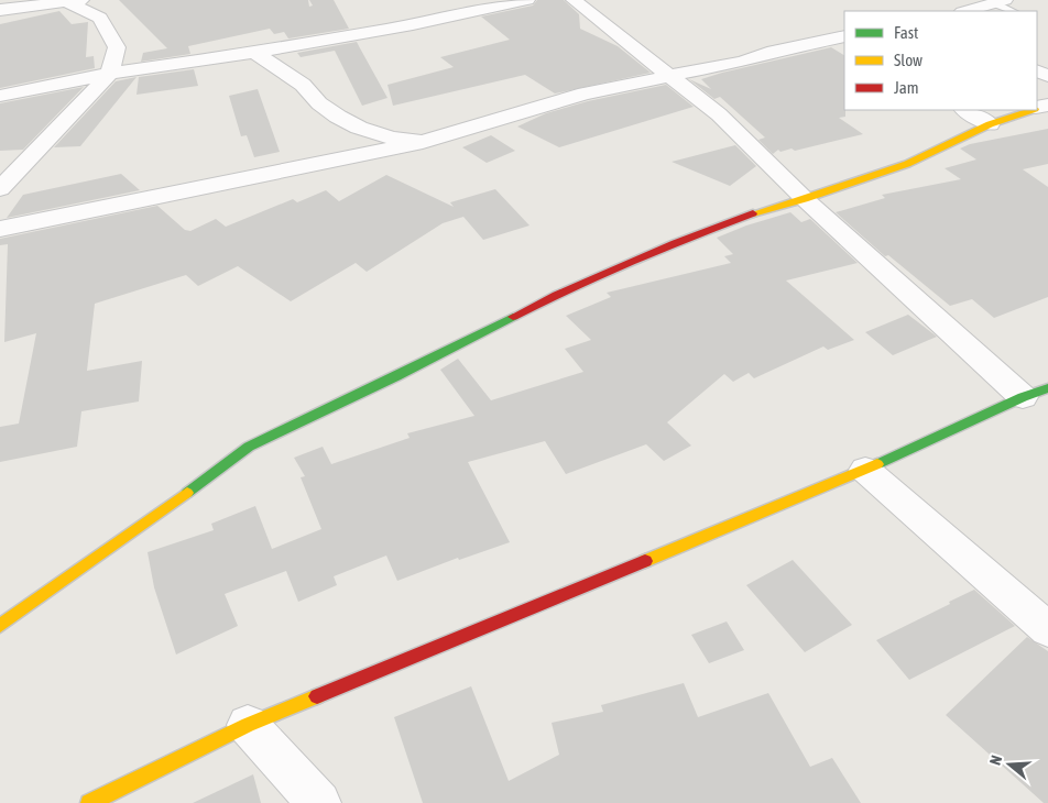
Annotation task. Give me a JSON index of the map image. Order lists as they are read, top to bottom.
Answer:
{
  "legend": ["Fast", "Slow", "Jam"],
  "north": "left"
}
